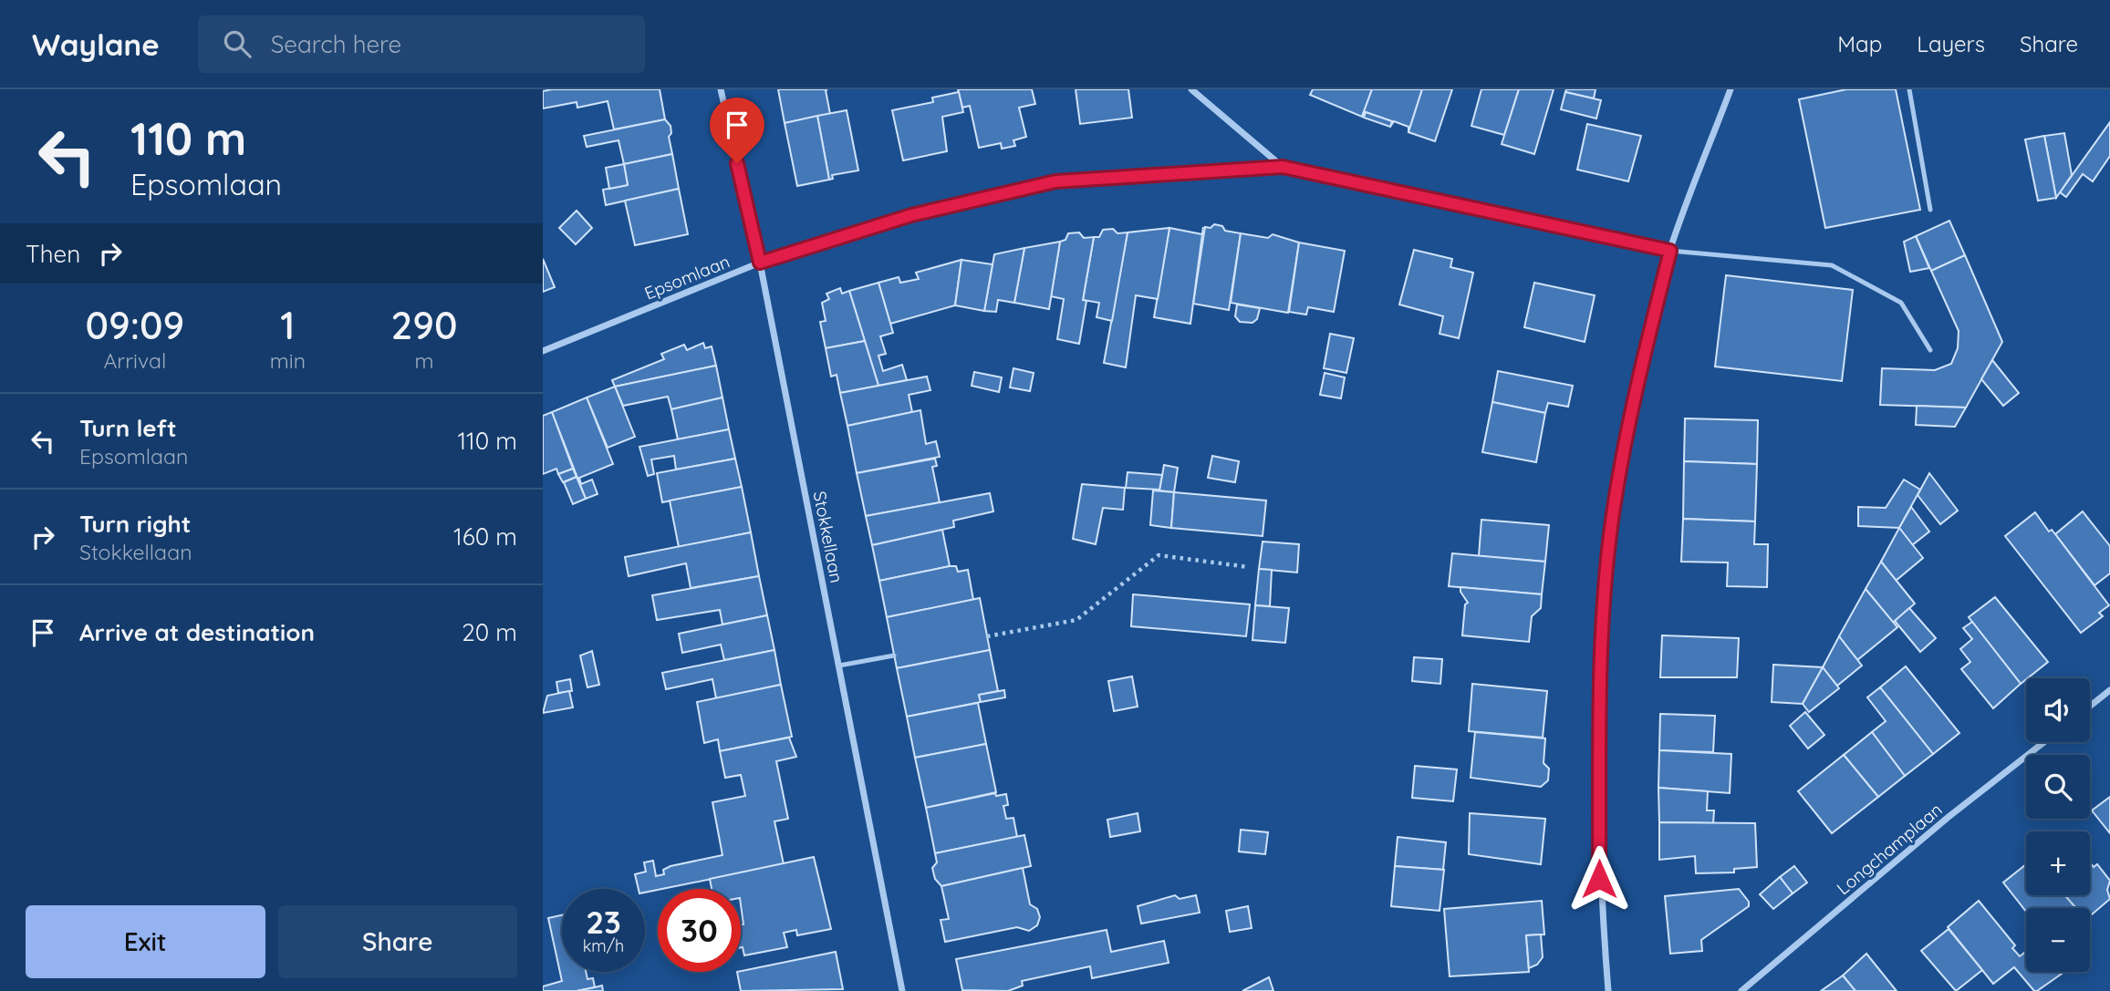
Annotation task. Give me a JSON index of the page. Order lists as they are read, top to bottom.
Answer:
{
  "streets": {
    "street": ["Epsomlaan", "Stokkellaan", "Longchamplaan"]
  },
  "crossings": [
    ["Epsomlaan", "Stokkellaan"]
  ],
  "page": {
    "header": "Waylane",
    "search": "Search here",
    "nav": ["Map", "Layers", "Share"],
    "turn": ["110 m", "Epsomlaan"],
    "then": "Then",
    "eta": [
      "09:09",
      "Arrival",
      "1",
      "min",
      "290",
      "m"
    ],
    "list": [
      {
        "name": "Turn left",
        "note": "Epsomlaan",
        "value": "110 m"
      },
      {
        "name": "Turn right",
        "note": "Stokkellaan",
        "value": "160 m"
      },
      {
        "name": "Arrive at destination",
        "value": "20 m"
      }
    ],
    "map_buttons": ["+", "−"],
    "speed": "23 km/h",
    "limit": "30",
    "buttons": ["Exit", "Share"]
  }
}
